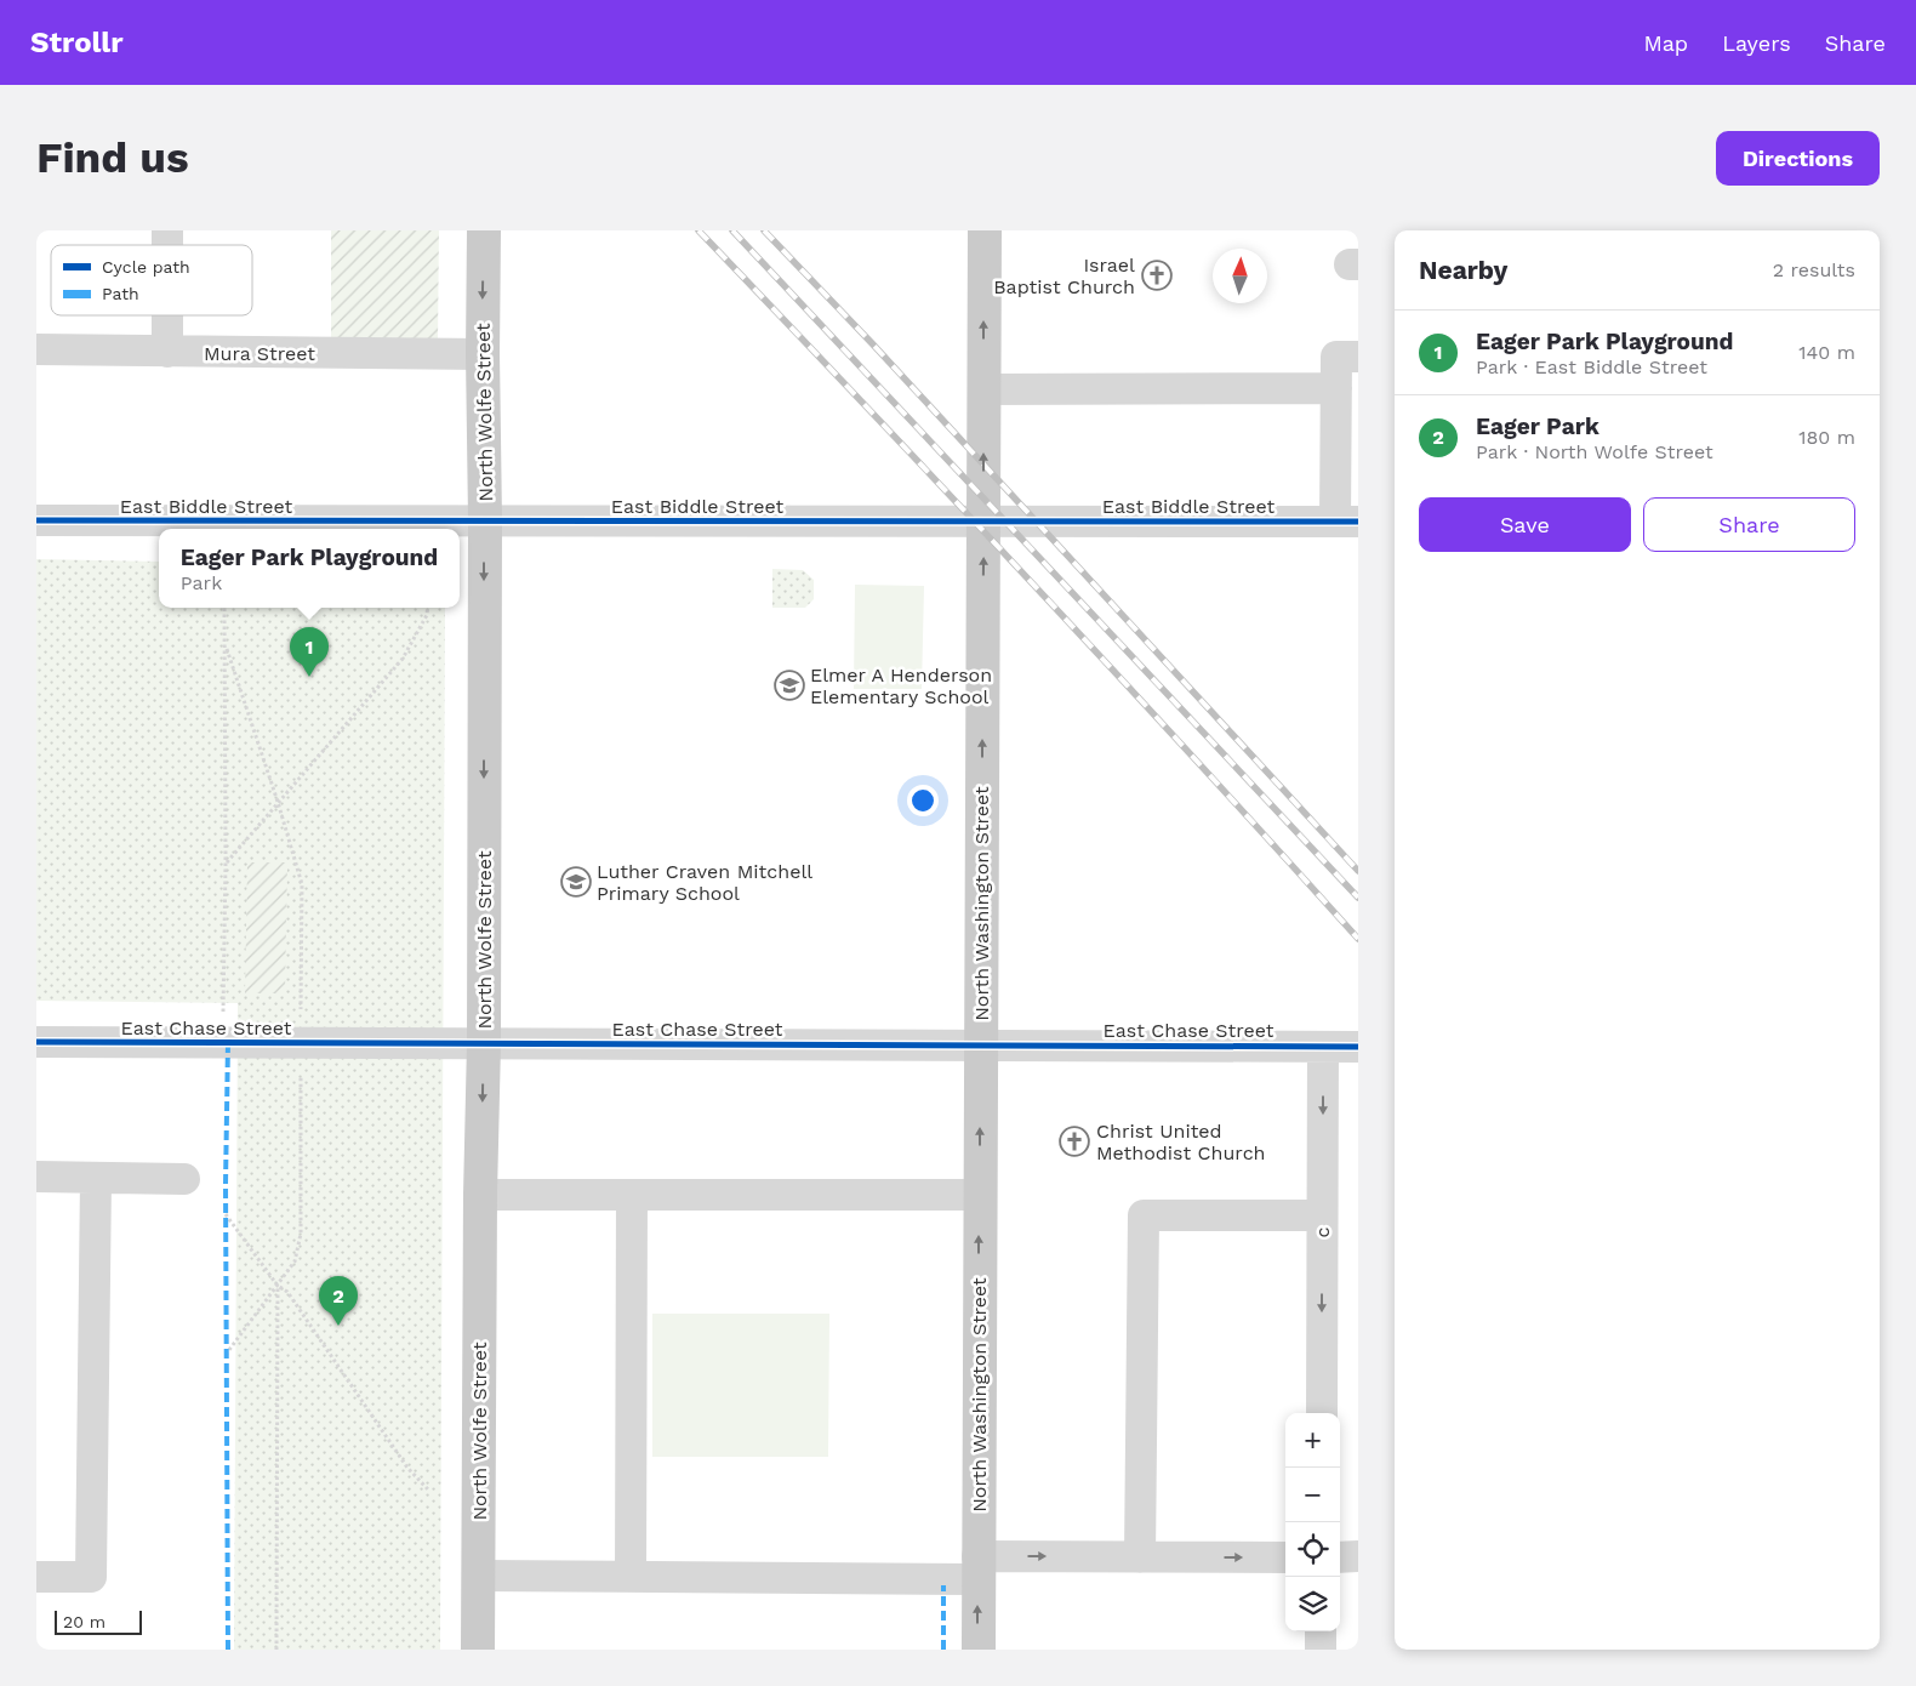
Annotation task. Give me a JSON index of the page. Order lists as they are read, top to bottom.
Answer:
{
  "streets": {
    "main road": ["North Wolfe Street", "North Washington Street"],
    "street": [
      "Mura Street",
      "East Biddle Street",
      "East Chase Street",
      "c"
    ]
  },
  "crossings": [
    ["Mura Street", "North Wolfe Street"],
    ["North Wolfe Street", "East Biddle Street"],
    ["North Wolfe Street", "East Chase Street"],
    ["East Biddle Street", "North Washington Street"],
    ["North Washington Street", "East Chase Street"],
    ["East Chase Street", "c"]
  ],
  "one_way": ["North Wolfe Street", "North Washington Street", "c"],
  "places": {
    "church": ["Israel Baptist Church", "Christ United Methodist Church"],
    "school or university": ["Elmer A Henderson Elementary School", "Luther Craven Mitchell Primary School"]
  },
  "legend": ["Cycle path", "Path"],
  "scale_bar": "20 m",
  "north": "top",
  "page": {
    "header": "Strollr",
    "nav": ["Map", "Layers", "Share"],
    "buttons": [
      "Directions",
      ["Save", "Share"]
    ],
    "title": "Find us",
    "heading": ["Nearby", "2 results"],
    "list": [
      {
        "mark": "1",
        "name": "Eager Park Playground",
        "note": "Park · East Biddle Street",
        "value": "140 m"
      },
      {
        "mark": "2",
        "name": "Eager Park",
        "note": "Park · North Wolfe Street",
        "value": "180 m"
      }
    ],
    "popup": ["Eager Park Playground", "Park"],
    "pins": ["1", "2"],
    "map_buttons": ["+", "−"],
    "scale": "20 m"
  }
}
